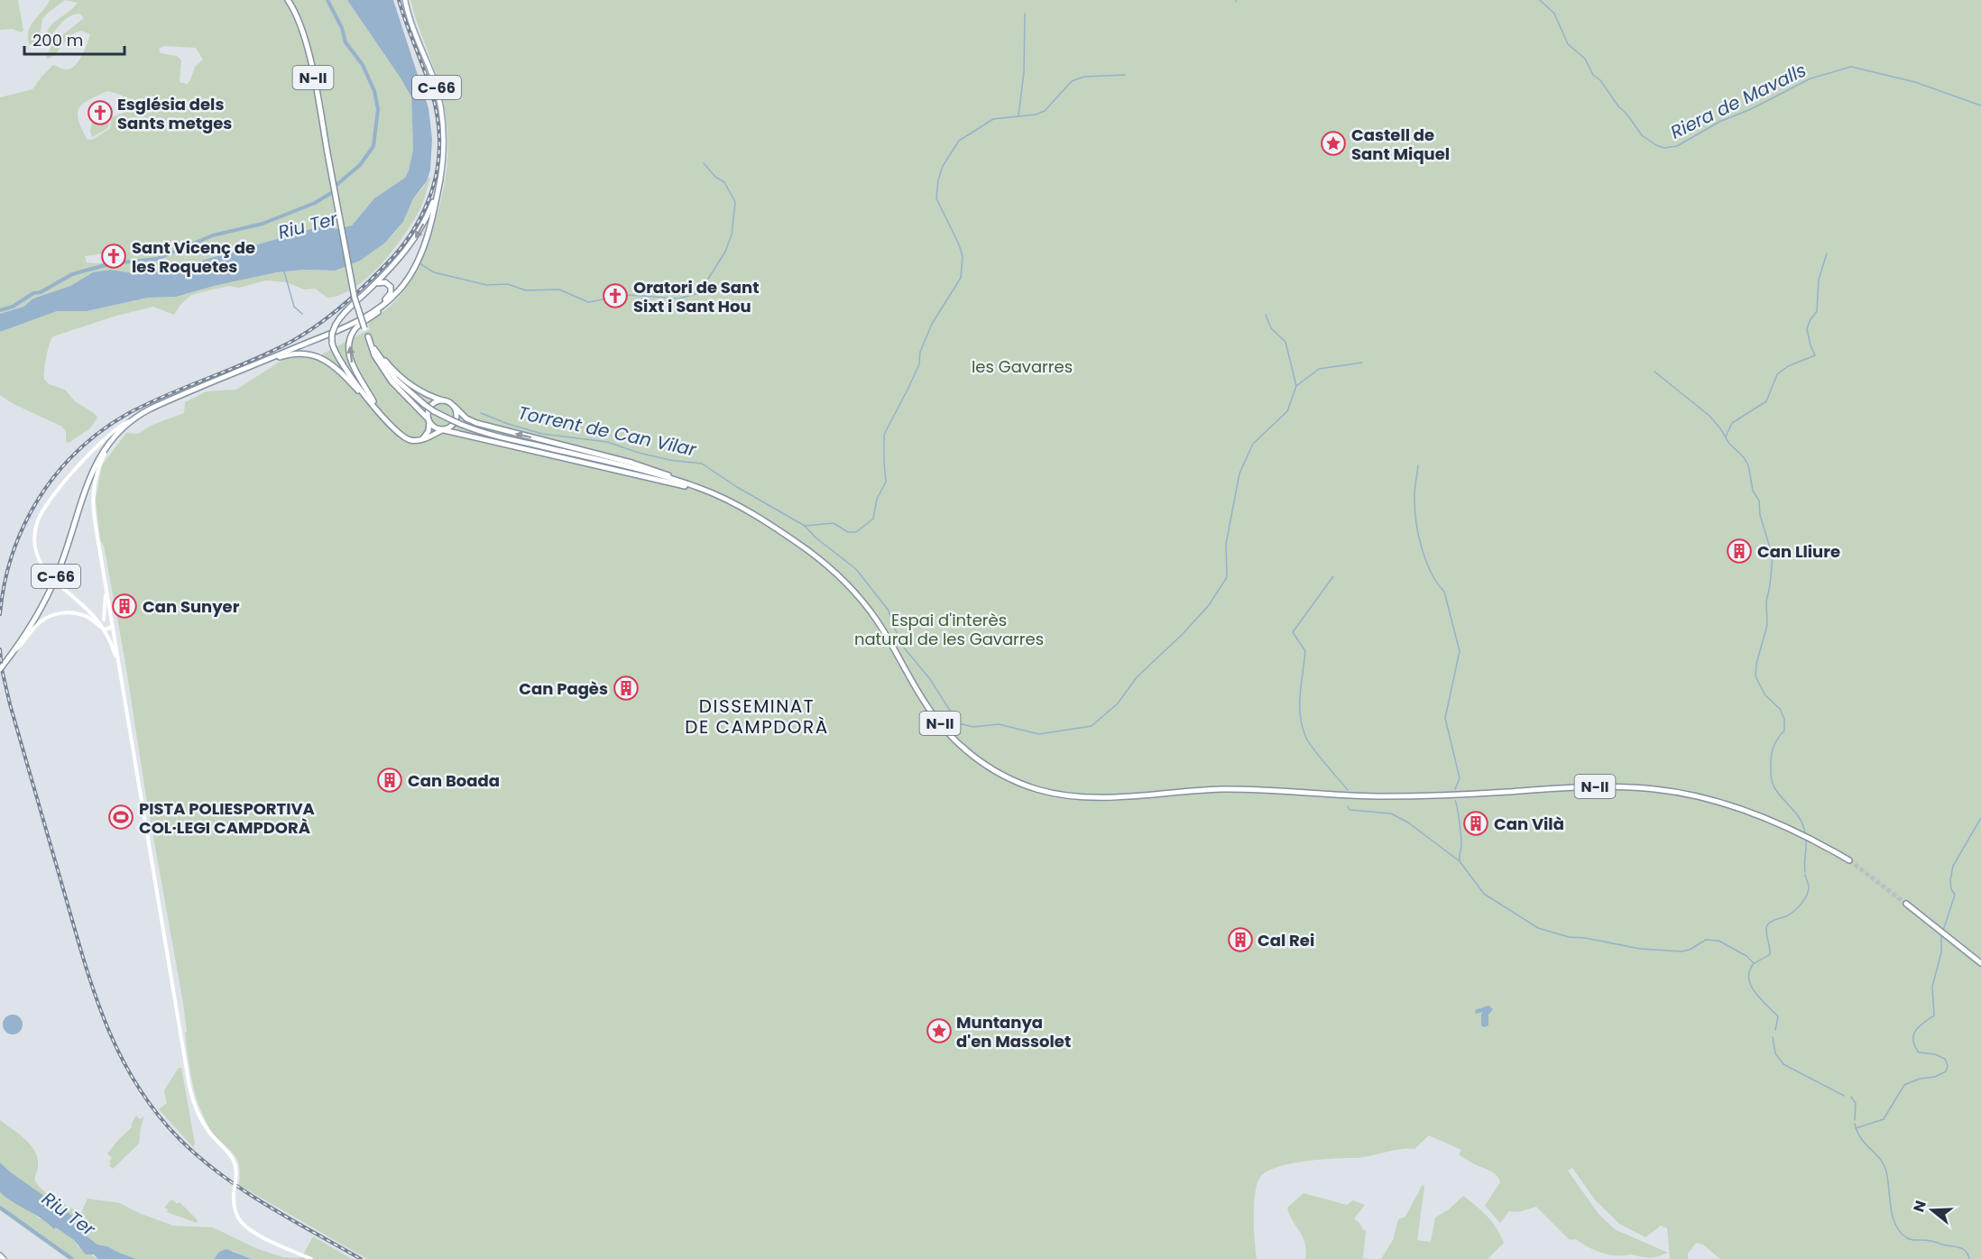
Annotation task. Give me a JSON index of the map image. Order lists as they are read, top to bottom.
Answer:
{
  "streets": {
    "highway": ["N-II", "C-66"]
  },
  "districts": ["DISSEMINAT DE CAMPDORÀ"],
  "water": ["Riera de Mavalls", "Riu Ter", "Torrent de Can Vilar"],
  "parks": ["les Gavarres", "Espai d'interès natural de les Gavarres"],
  "places": {
    "church": ["Església dels Sants metges", "Sant Vicenç de les Roquetes", "Oratori de Sant Sixt i Sant Hou"],
    "place": ["Castell de Sant Miquel", "Muntanya d'en Massolet"],
    "building": [
      "Can Lliure",
      "Can Sunyer",
      "Can Pagès",
      "Can Boada",
      "Can Vilà",
      "Cal Rei"
    ],
    "sports": ["PISTA POLIESPORTIVA COL·LEGI CAMPDORÀ"]
  },
  "scale_bar": "200 m",
  "north": "left"
}
